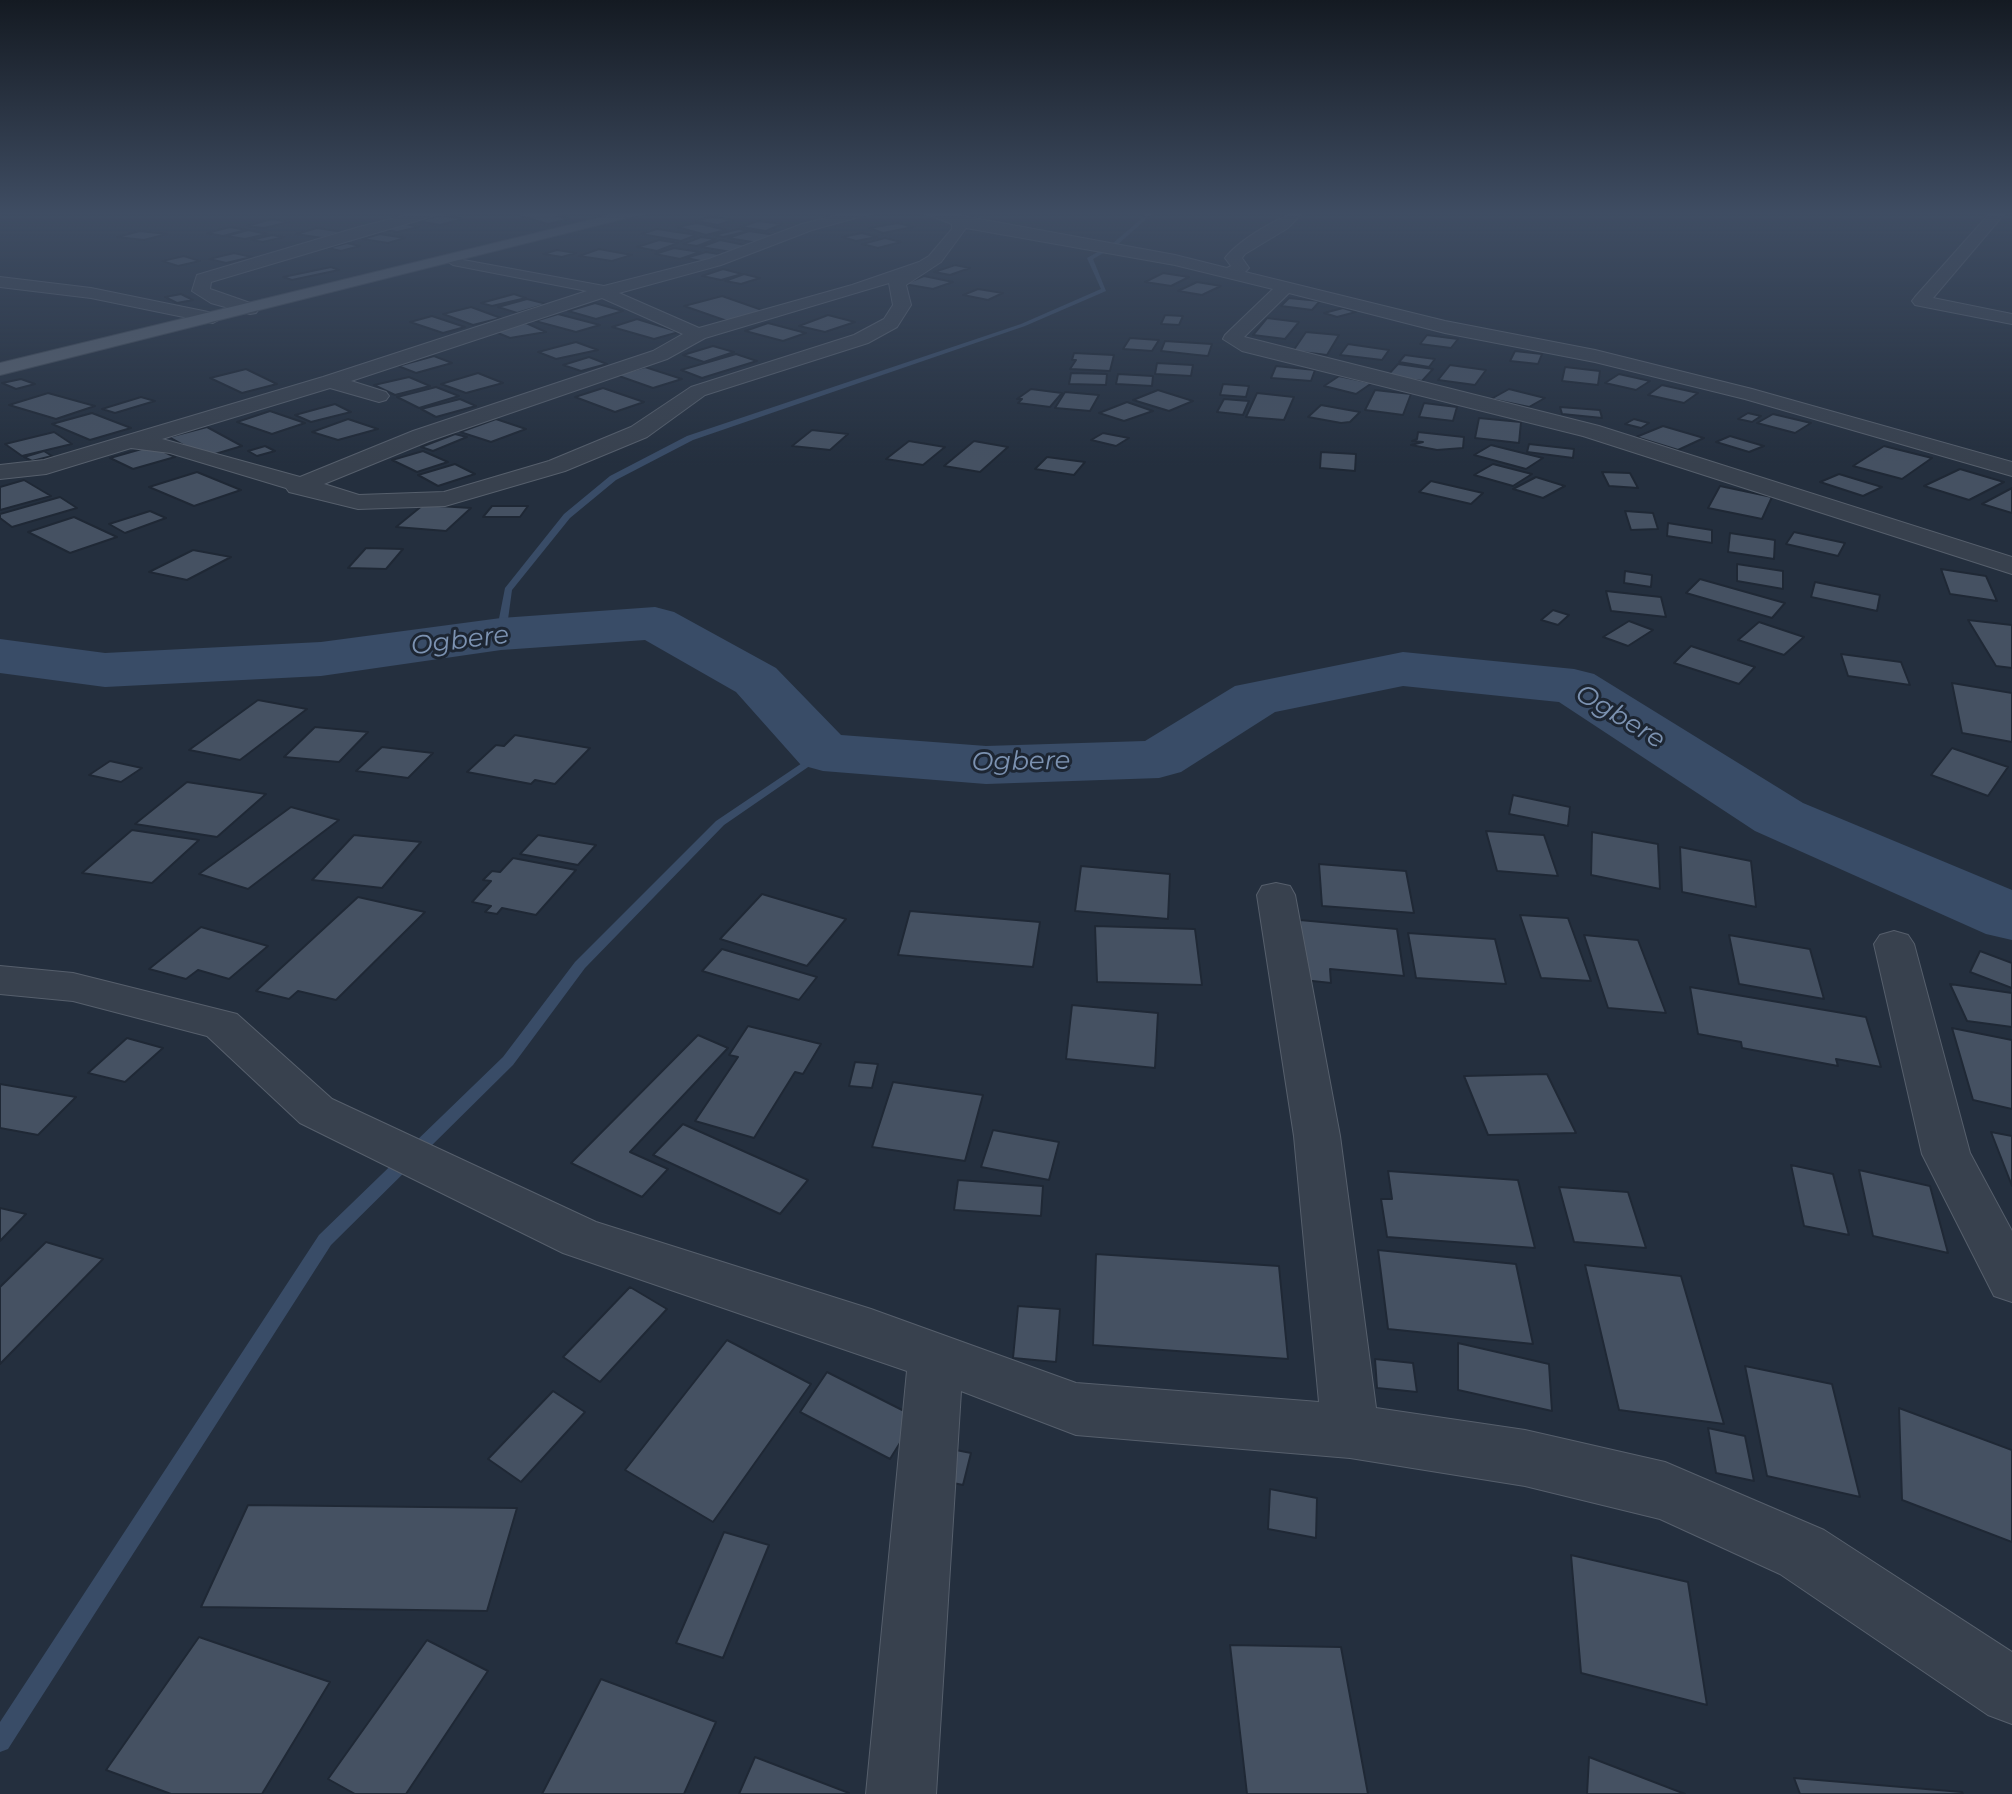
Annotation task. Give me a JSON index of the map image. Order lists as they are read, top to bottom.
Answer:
{
  "water": ["Ogbere"]
}
